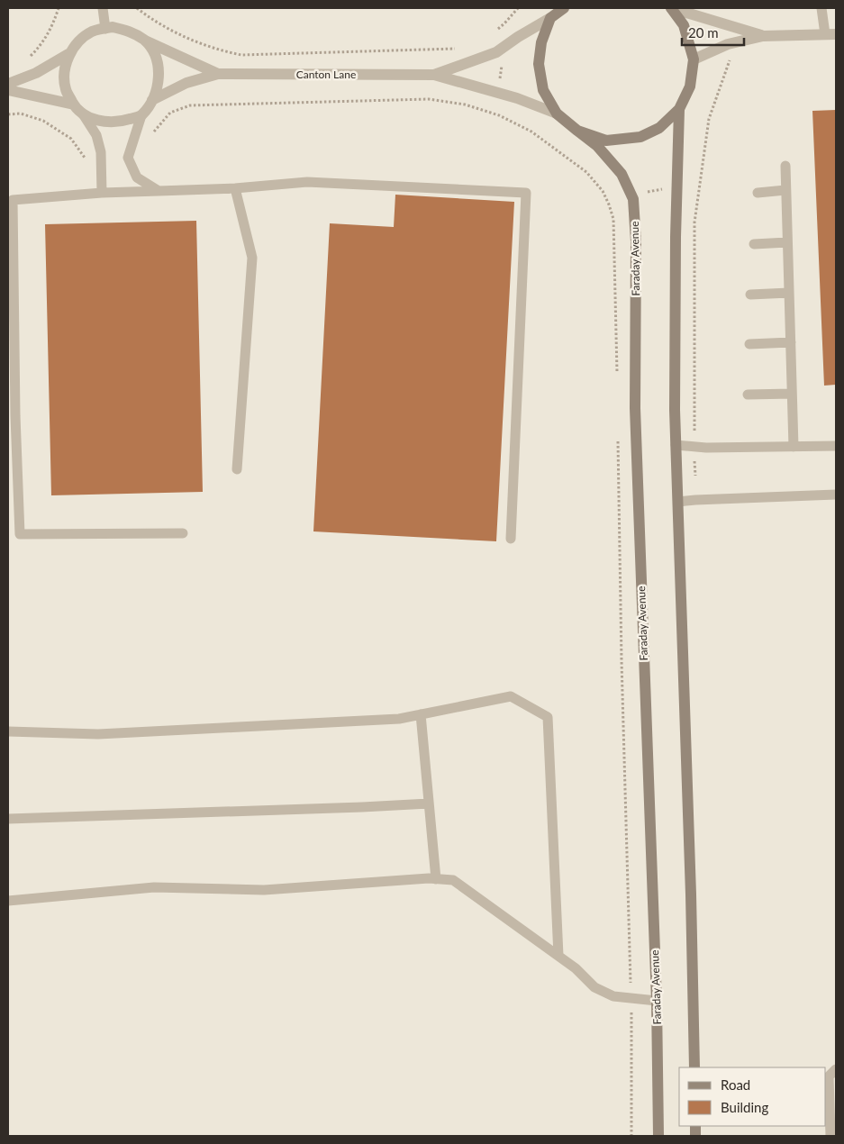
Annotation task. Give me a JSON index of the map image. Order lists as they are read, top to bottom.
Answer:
{
  "streets": {
    "street": ["Canton Lane", "Faraday Avenue"]
  },
  "crossings": [
    ["Canton Lane", "Faraday Avenue"]
  ],
  "legend": ["Road", "Building"],
  "scale_bar": "20 m"
}
